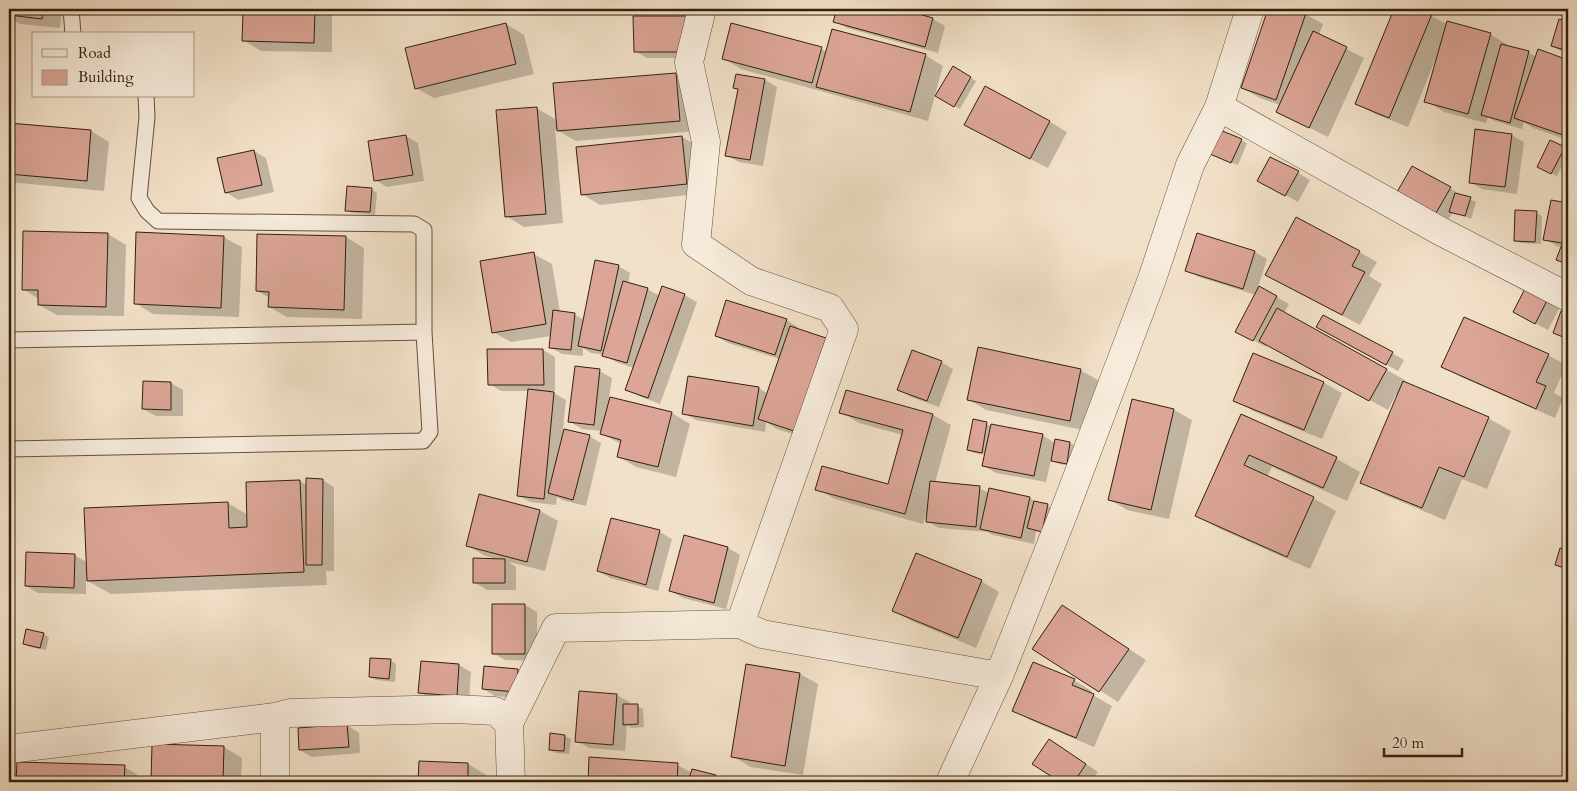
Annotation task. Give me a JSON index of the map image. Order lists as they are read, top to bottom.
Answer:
{
  "legend": ["Road", "Building"],
  "scale_bar": "20 m"
}
